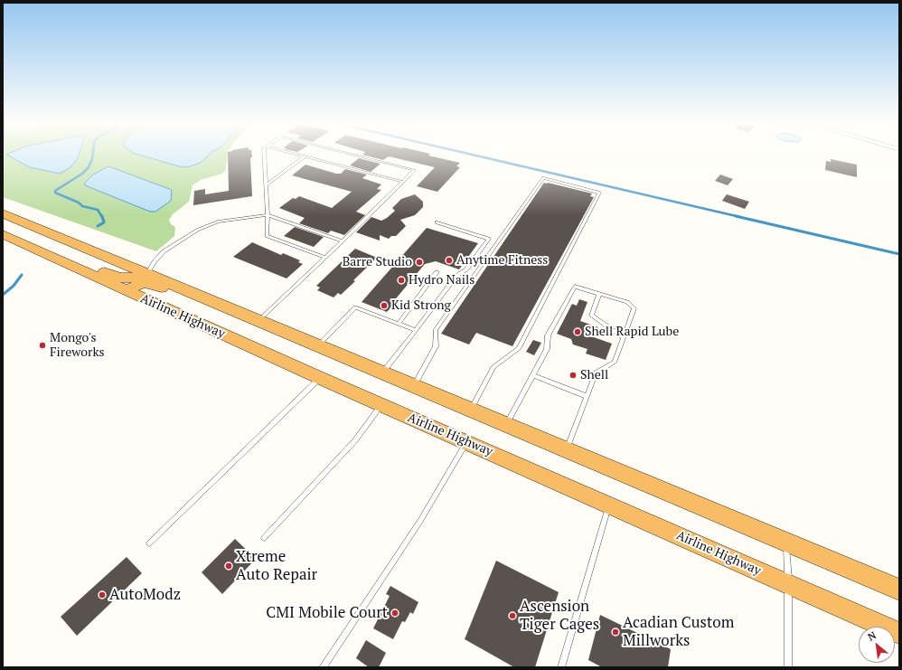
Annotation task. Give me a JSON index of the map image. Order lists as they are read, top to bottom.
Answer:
{
  "streets": {
    "highway": ["Airline Highway"]
  },
  "places": [
    "Anytime Fitness",
    "Barre Studio",
    "Hydro Nails",
    "Kid Strong",
    "Shell Rapid Lube",
    "Mongo's Fireworks",
    "Shell",
    "Xtreme Auto Repair",
    "AutoModz",
    "CMI Mobile Court",
    "Ascension Tiger Cages",
    "Acadian Custom Millworks"
  ],
  "north": "top left"
}
